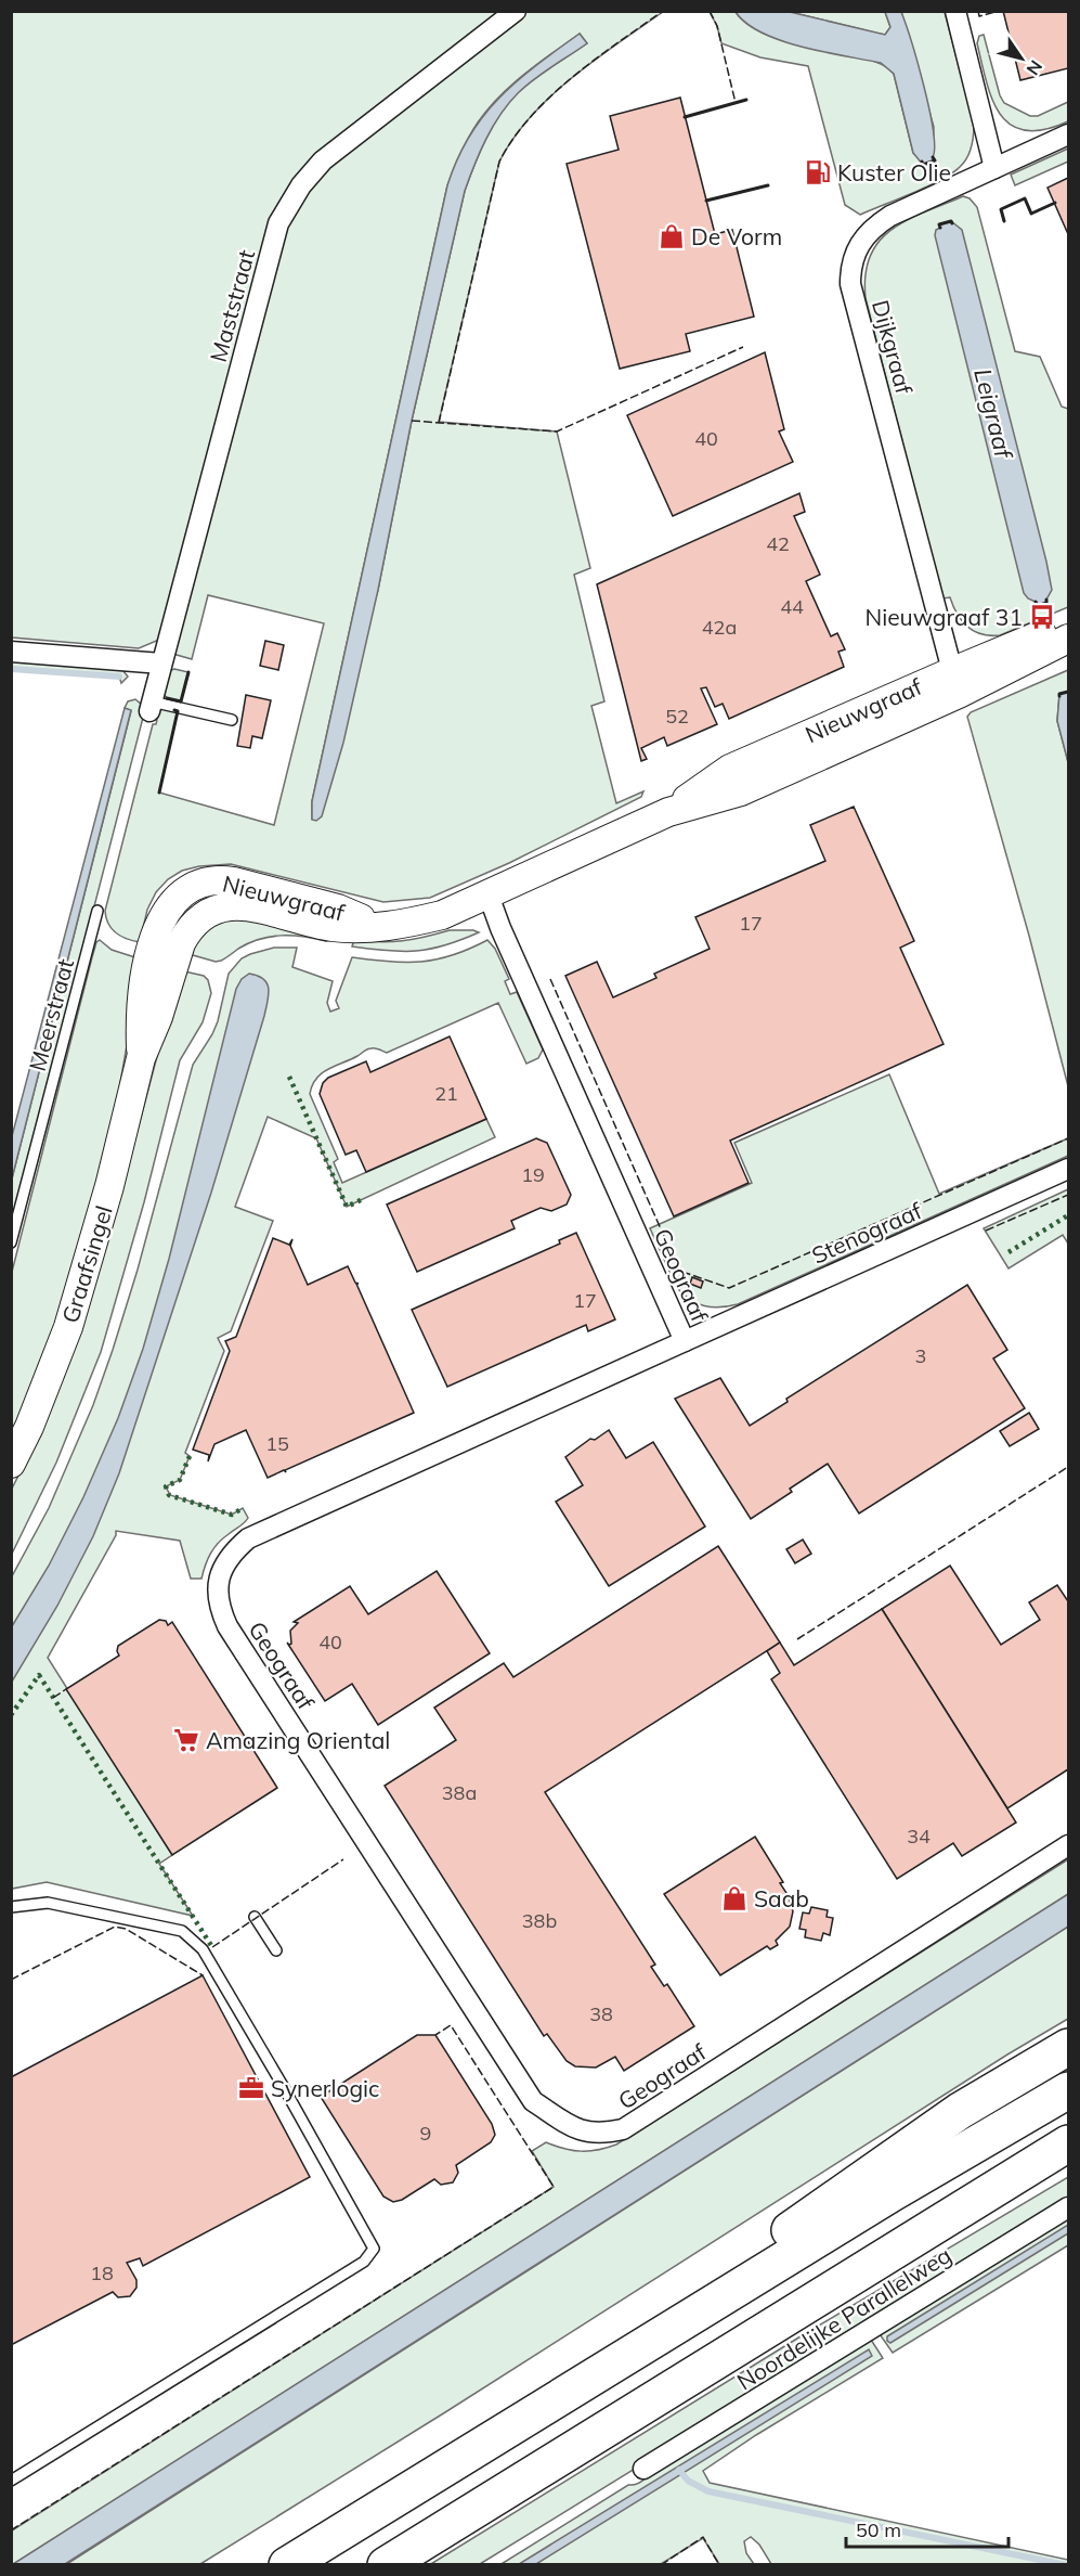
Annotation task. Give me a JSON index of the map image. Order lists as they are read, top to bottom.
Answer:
{
  "streets": {
    "street": [
      "Maststraat",
      "Dijkgraaf",
      "Nieuwgraaf",
      "Stenograaf",
      "Graafsingel",
      "Geograaf",
      "Noordelijke Parallelweg"
    ],
    "lane": ["Meerstraat"]
  },
  "crossings": [
    ["Dijkgraaf", "Nieuwgraaf"],
    ["Nieuwgraaf", "Graafsingel"],
    ["Nieuwgraaf", "Geograaf"],
    ["Stenograaf", "Geograaf"]
  ],
  "water": ["Leigraaf"],
  "places": {
    "fuel station": ["Kuster Olie"],
    "shop": ["De Vorm", "Saab"],
    "bus stop": ["Nieuwgraaf 31"],
    "supermarket": ["Amazing Oriental"],
    "office": ["Synerlogic"]
  },
  "house_numbers": [
    "40",
    "42",
    "44",
    "42a",
    "52",
    "17",
    "21",
    "19",
    "17",
    "3",
    "15",
    "40",
    "38a",
    "34",
    "38b",
    "38",
    "9",
    "18"
  ],
  "scale_bar": "50 m",
  "north": "bottom right"
}
